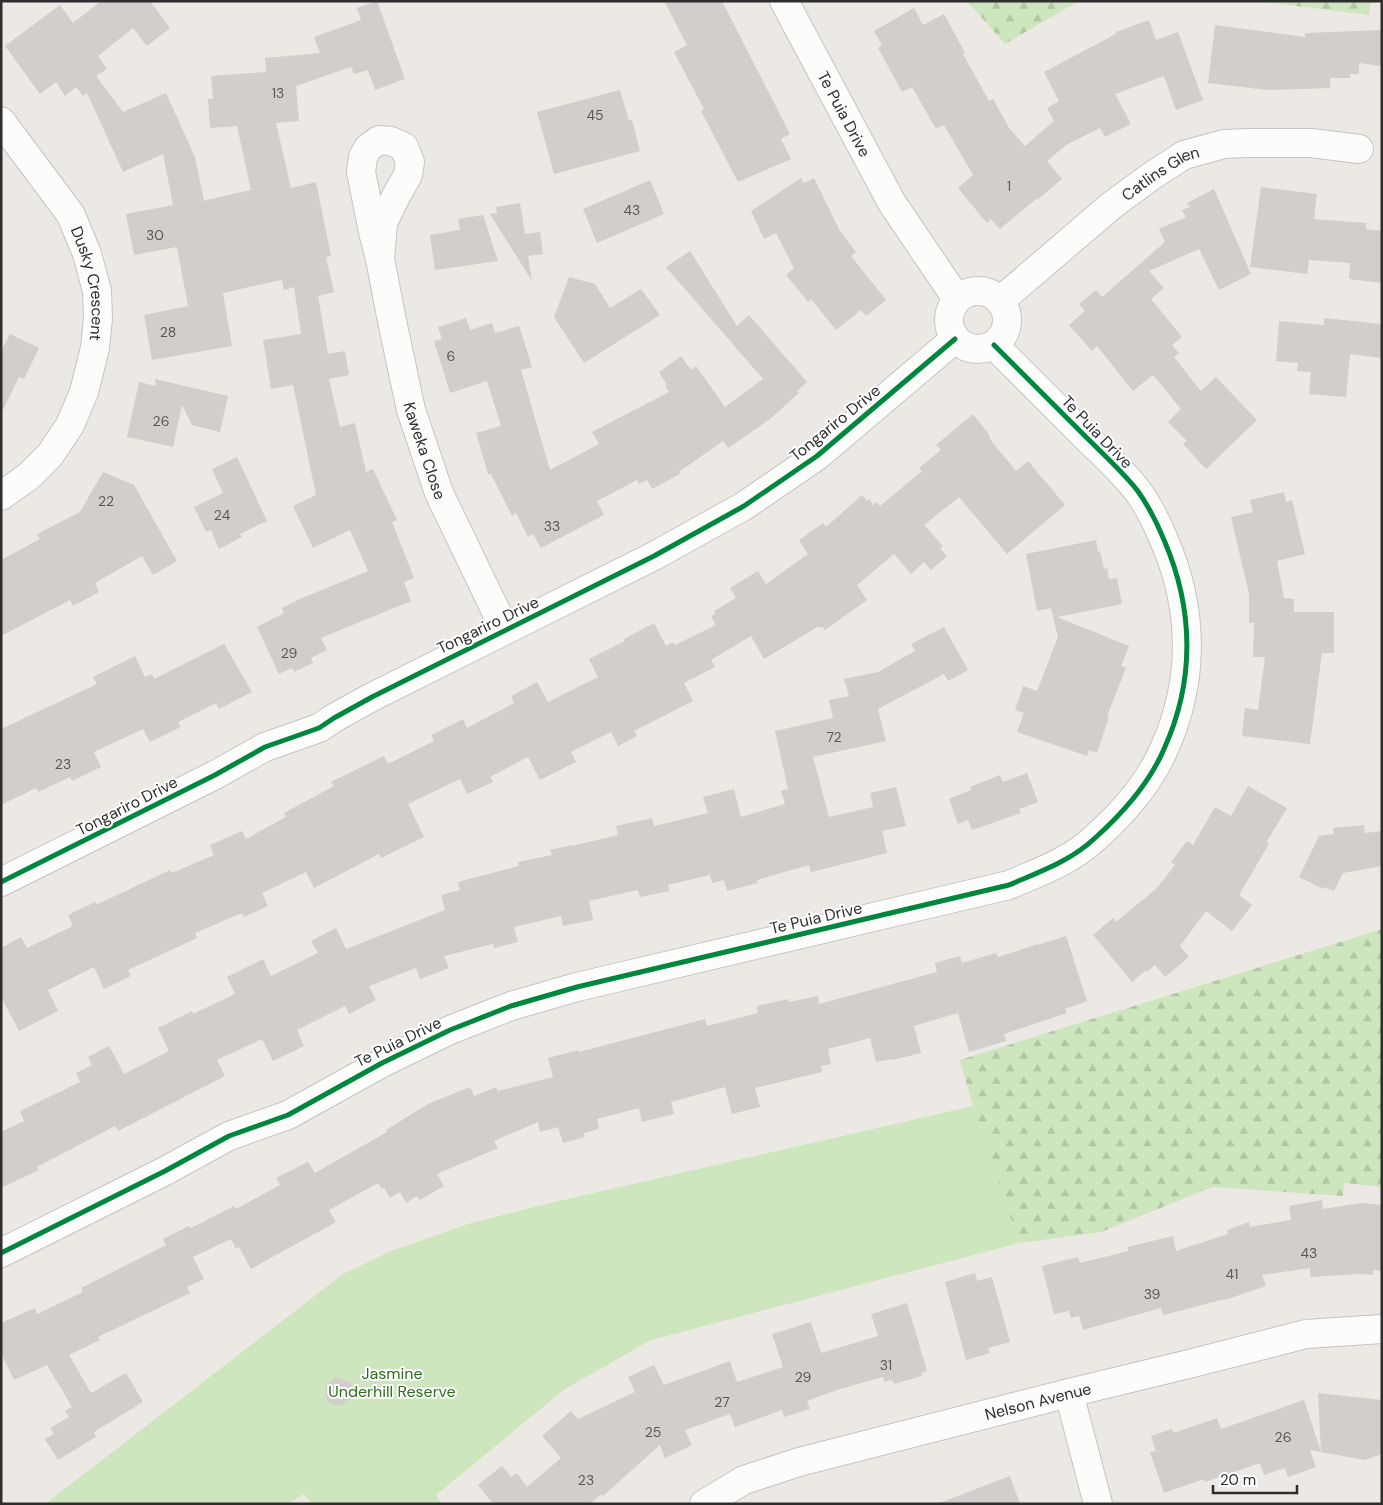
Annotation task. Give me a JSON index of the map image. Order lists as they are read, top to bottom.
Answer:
{
  "streets": {
    "street": [
      "Te Puia Drive",
      "Catlins Glen",
      "Dusky Crescent",
      "Tongariro Drive",
      "Kaweka Close",
      "Nelson Avenue"
    ]
  },
  "crossings": [
    ["Te Puia Drive", "Catlins Glen"],
    ["Te Puia Drive", "Tongariro Drive"],
    ["Catlins Glen", "Tongariro Drive"],
    ["Tongariro Drive", "Kaweka Close"]
  ],
  "parks": ["Jasmine Underhill Reserve"],
  "house_numbers": [
    "13",
    "45",
    "1",
    "43",
    "30",
    "28",
    "6",
    "26",
    "22",
    "24",
    "33",
    "29",
    "72",
    "23",
    "43",
    "41",
    "39",
    "31",
    "29",
    "27",
    "25",
    "26",
    "23"
  ],
  "scale_bar": "20 m"
}
